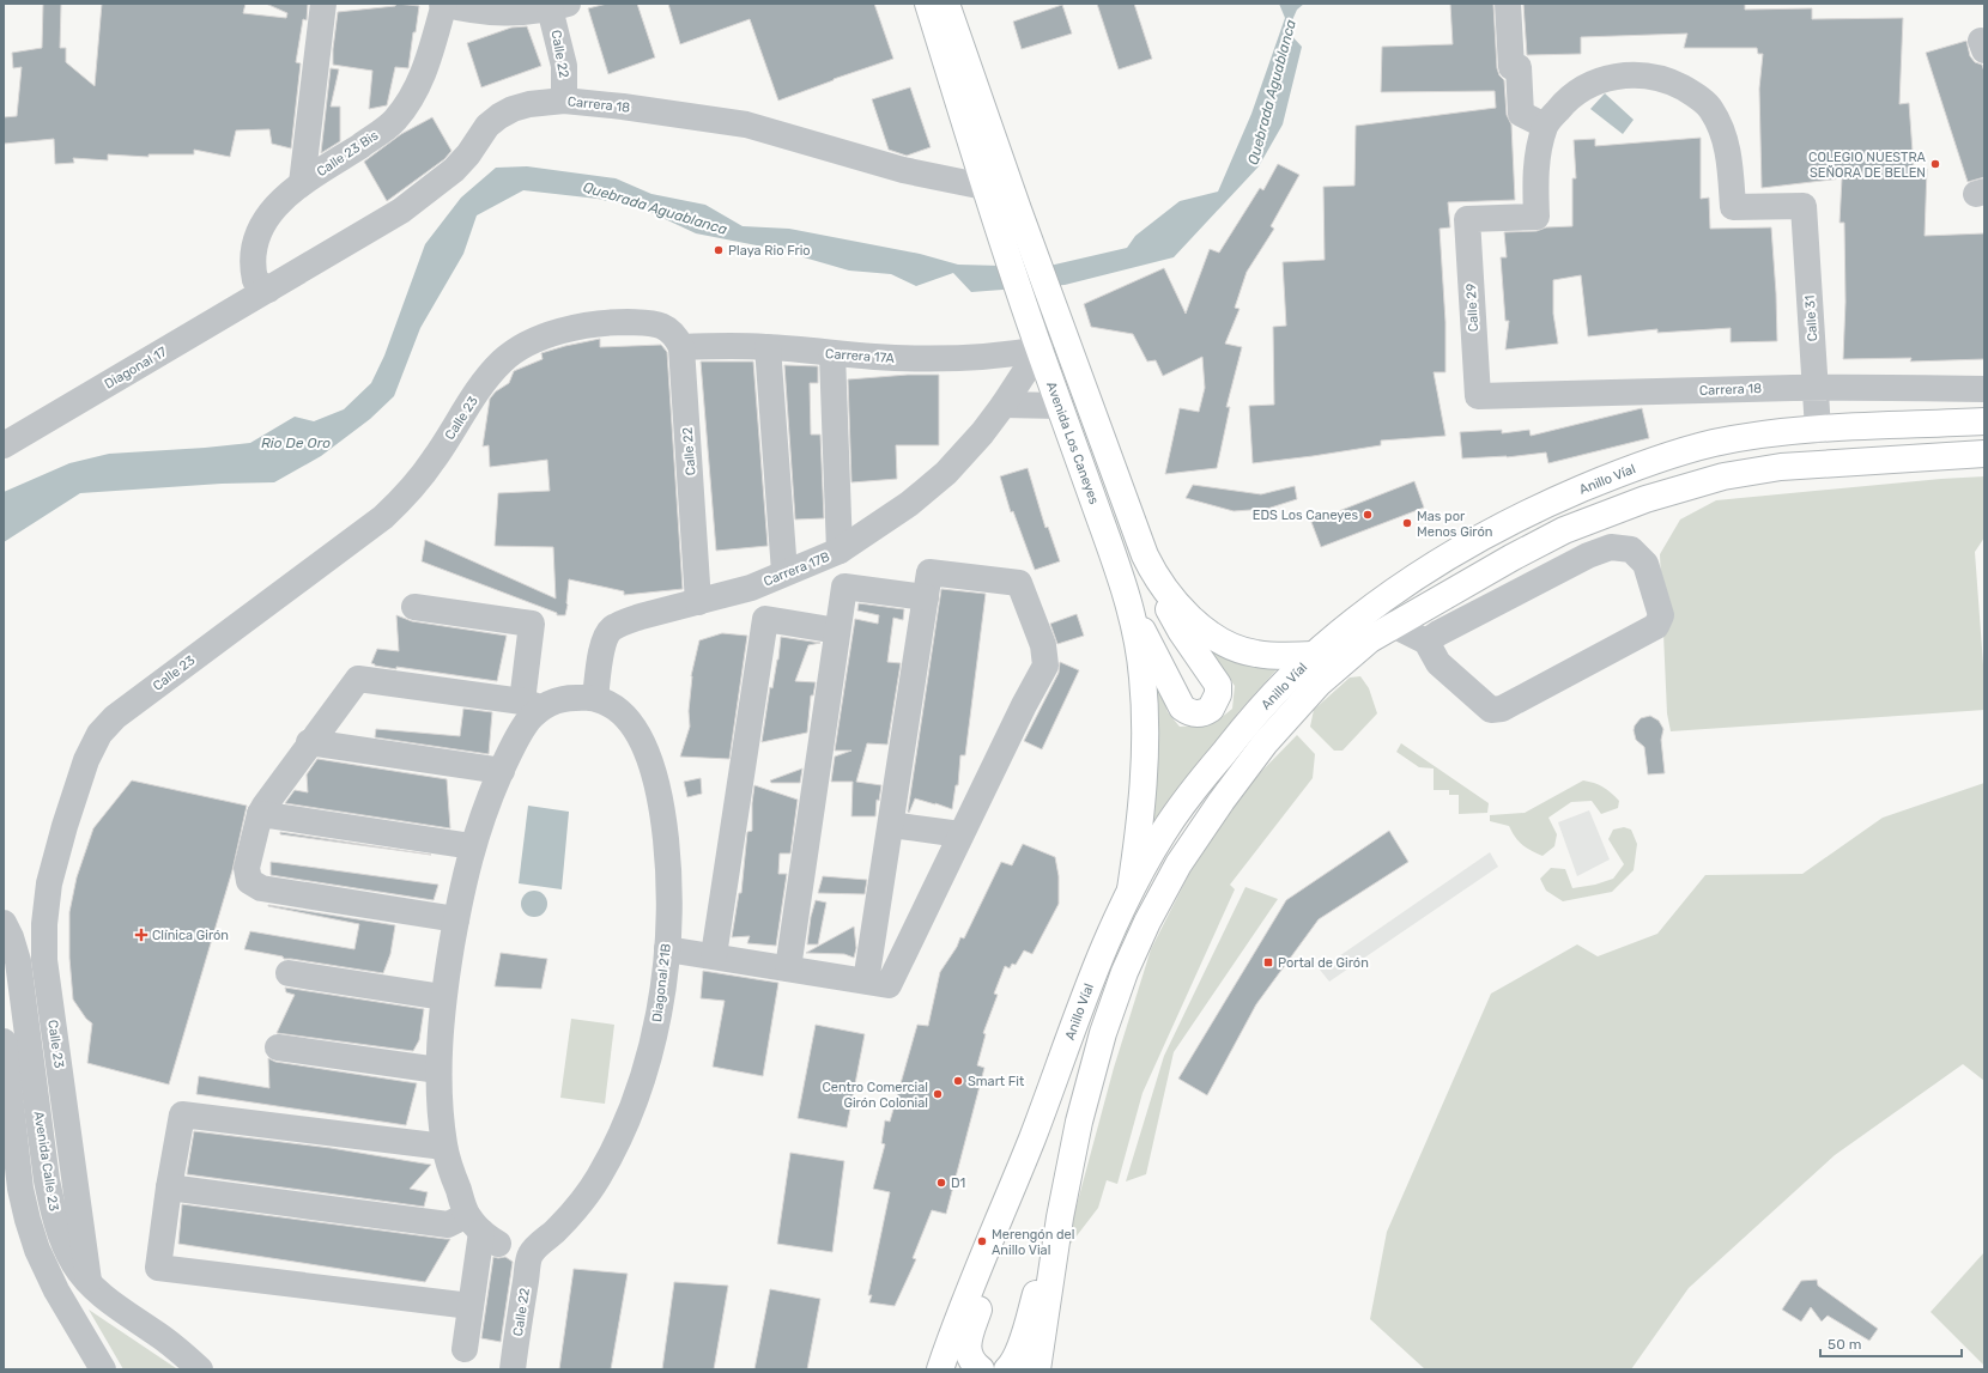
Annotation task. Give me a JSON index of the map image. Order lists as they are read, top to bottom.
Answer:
{
  "streets": {
    "main road": ["Avenida Los Caneyes", "Anillo Víal"],
    "street": [
      "Calle 22",
      "Carrera 18",
      "Calle 23 Bis",
      "Calle 29",
      "Calle 31",
      "Carrera 17A",
      "Diagonal 17",
      "Calle 23",
      "Carrera 17B",
      "Diagonal 21B",
      "Avenida Calle 23"
    ]
  },
  "crossings": [
    ["Calle 22", "Carrera 18"],
    ["Calle 22", "Carrera 17A"],
    ["Calle 22", "Calle 23"],
    ["Calle 22", "Carrera 17B"],
    ["Calle 22", "Diagonal 21B"],
    ["Carrera 18", "Calle 23 Bis"],
    ["Carrera 18", "Calle 29"],
    ["Carrera 18", "Calle 31"],
    ["Carrera 18", "Diagonal 17"],
    ["Carrera 18", "Avenida Los Caneyes"],
    ["Calle 23 Bis", "Diagonal 17"],
    ["Calle 29", "Calle 31"],
    ["Calle 31", "Anillo Víal"],
    ["Carrera 17A", "Calle 23"],
    ["Carrera 17A", "Avenida Los Caneyes"],
    ["Carrera 17A", "Carrera 17B"],
    ["Calle 23", "Avenida Calle 23"],
    ["Avenida Los Caneyes", "Anillo Víal"],
    ["Avenida Los Caneyes", "Carrera 17B"],
    ["Carrera 17B", "Diagonal 21B"]
  ],
  "water": ["Quebrada Aguablanca", "Rio De Oro"],
  "places": {
    "other": [
      "COLEGIO NUESTRA SEÑORA DE BELEN",
      "Playa Rio Frio",
      "EDS Los Caneyes",
      "Mas por Menos Girón",
      "Smart Fit",
      "Centro Comercial Girón Colonial",
      "D1",
      "Merengón del Anillo Vial"
    ],
    "health": ["Clínica Girón"],
    "transit": ["Portal de Girón"]
  },
  "scale_bar": "50 m"
}
